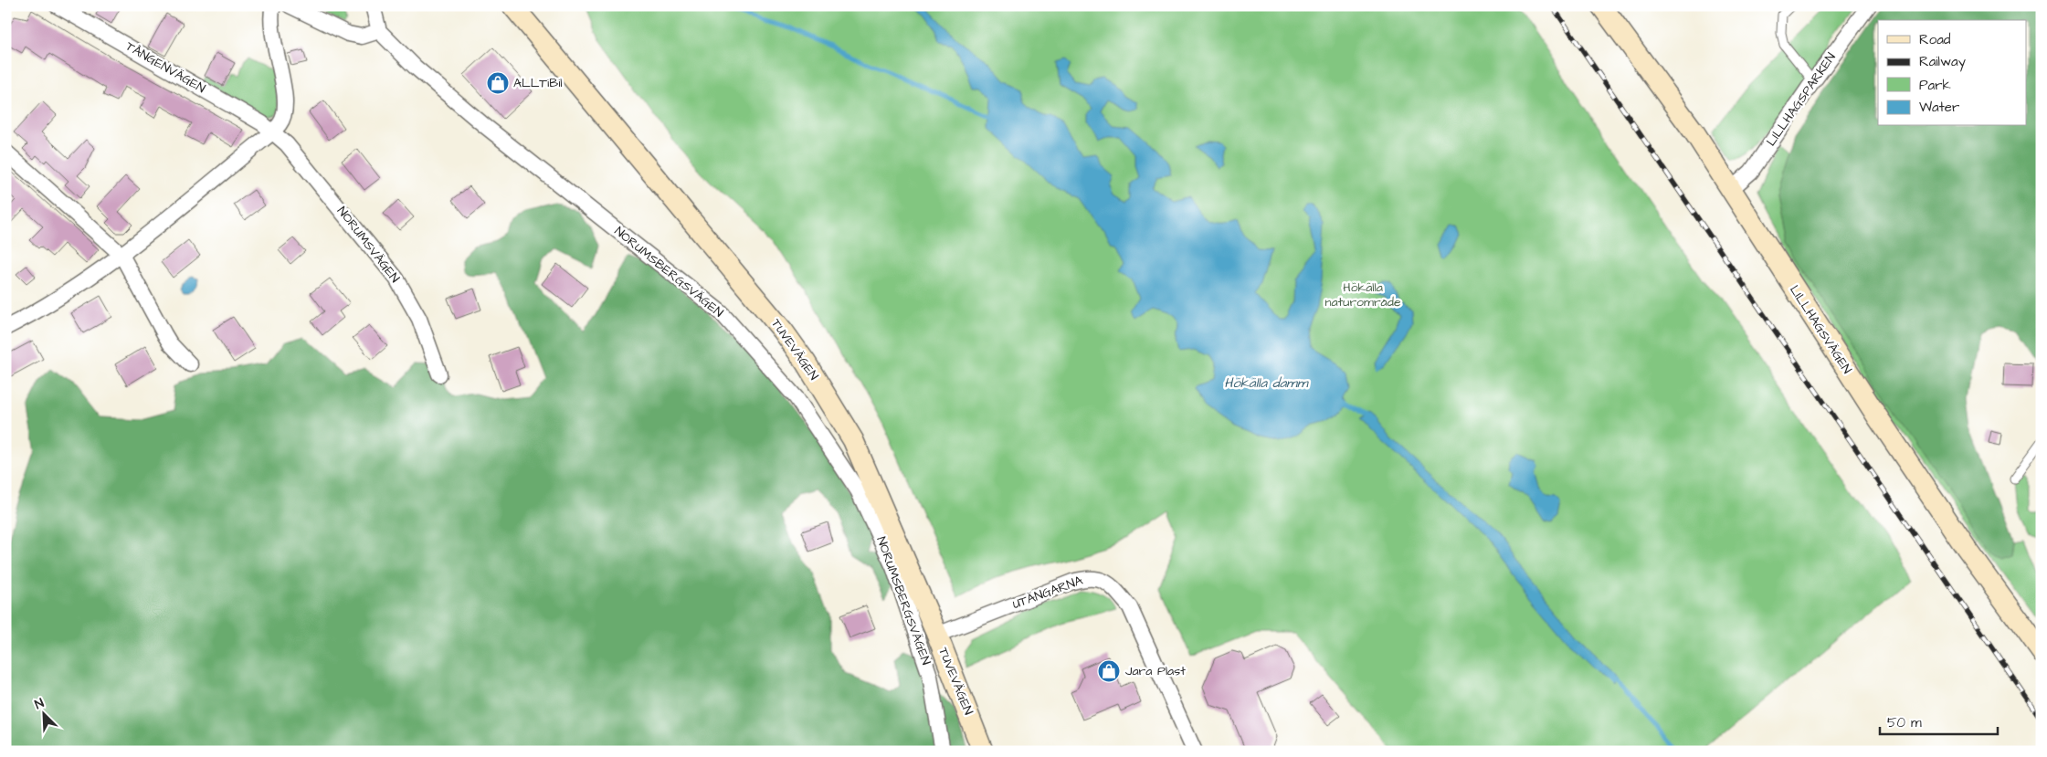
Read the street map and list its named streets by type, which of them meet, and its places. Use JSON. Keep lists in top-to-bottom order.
{
  "streets": {
    "main road": ["LILLHAGSVÄGEN", "TUVEVÄGEN"],
    "street": [
      "TÅNGENVÄGEN",
      "LILLHAGSPARKEN",
      "NORUMSVÄGEN",
      "NORUMSBERGSVÄGEN",
      "UTÄNGARNA"
    ]
  },
  "crossings": [
    ["TÅNGENVÄGEN", "NORUMSVÄGEN"],
    ["LILLHAGSPARKEN", "LILLHAGSVÄGEN"],
    ["TUVEVÄGEN", "UTÄNGARNA"]
  ],
  "water": ["Hökälla damm"],
  "parks": ["Hökälla naturområde"],
  "places": {
    "shop": ["ALLTiBil", "Jara Plast"]
  },
  "legend": [
    "Road",
    "Railway",
    "Park",
    "Water"
  ],
  "scale_bar": "50 m",
  "north": "top left"
}
